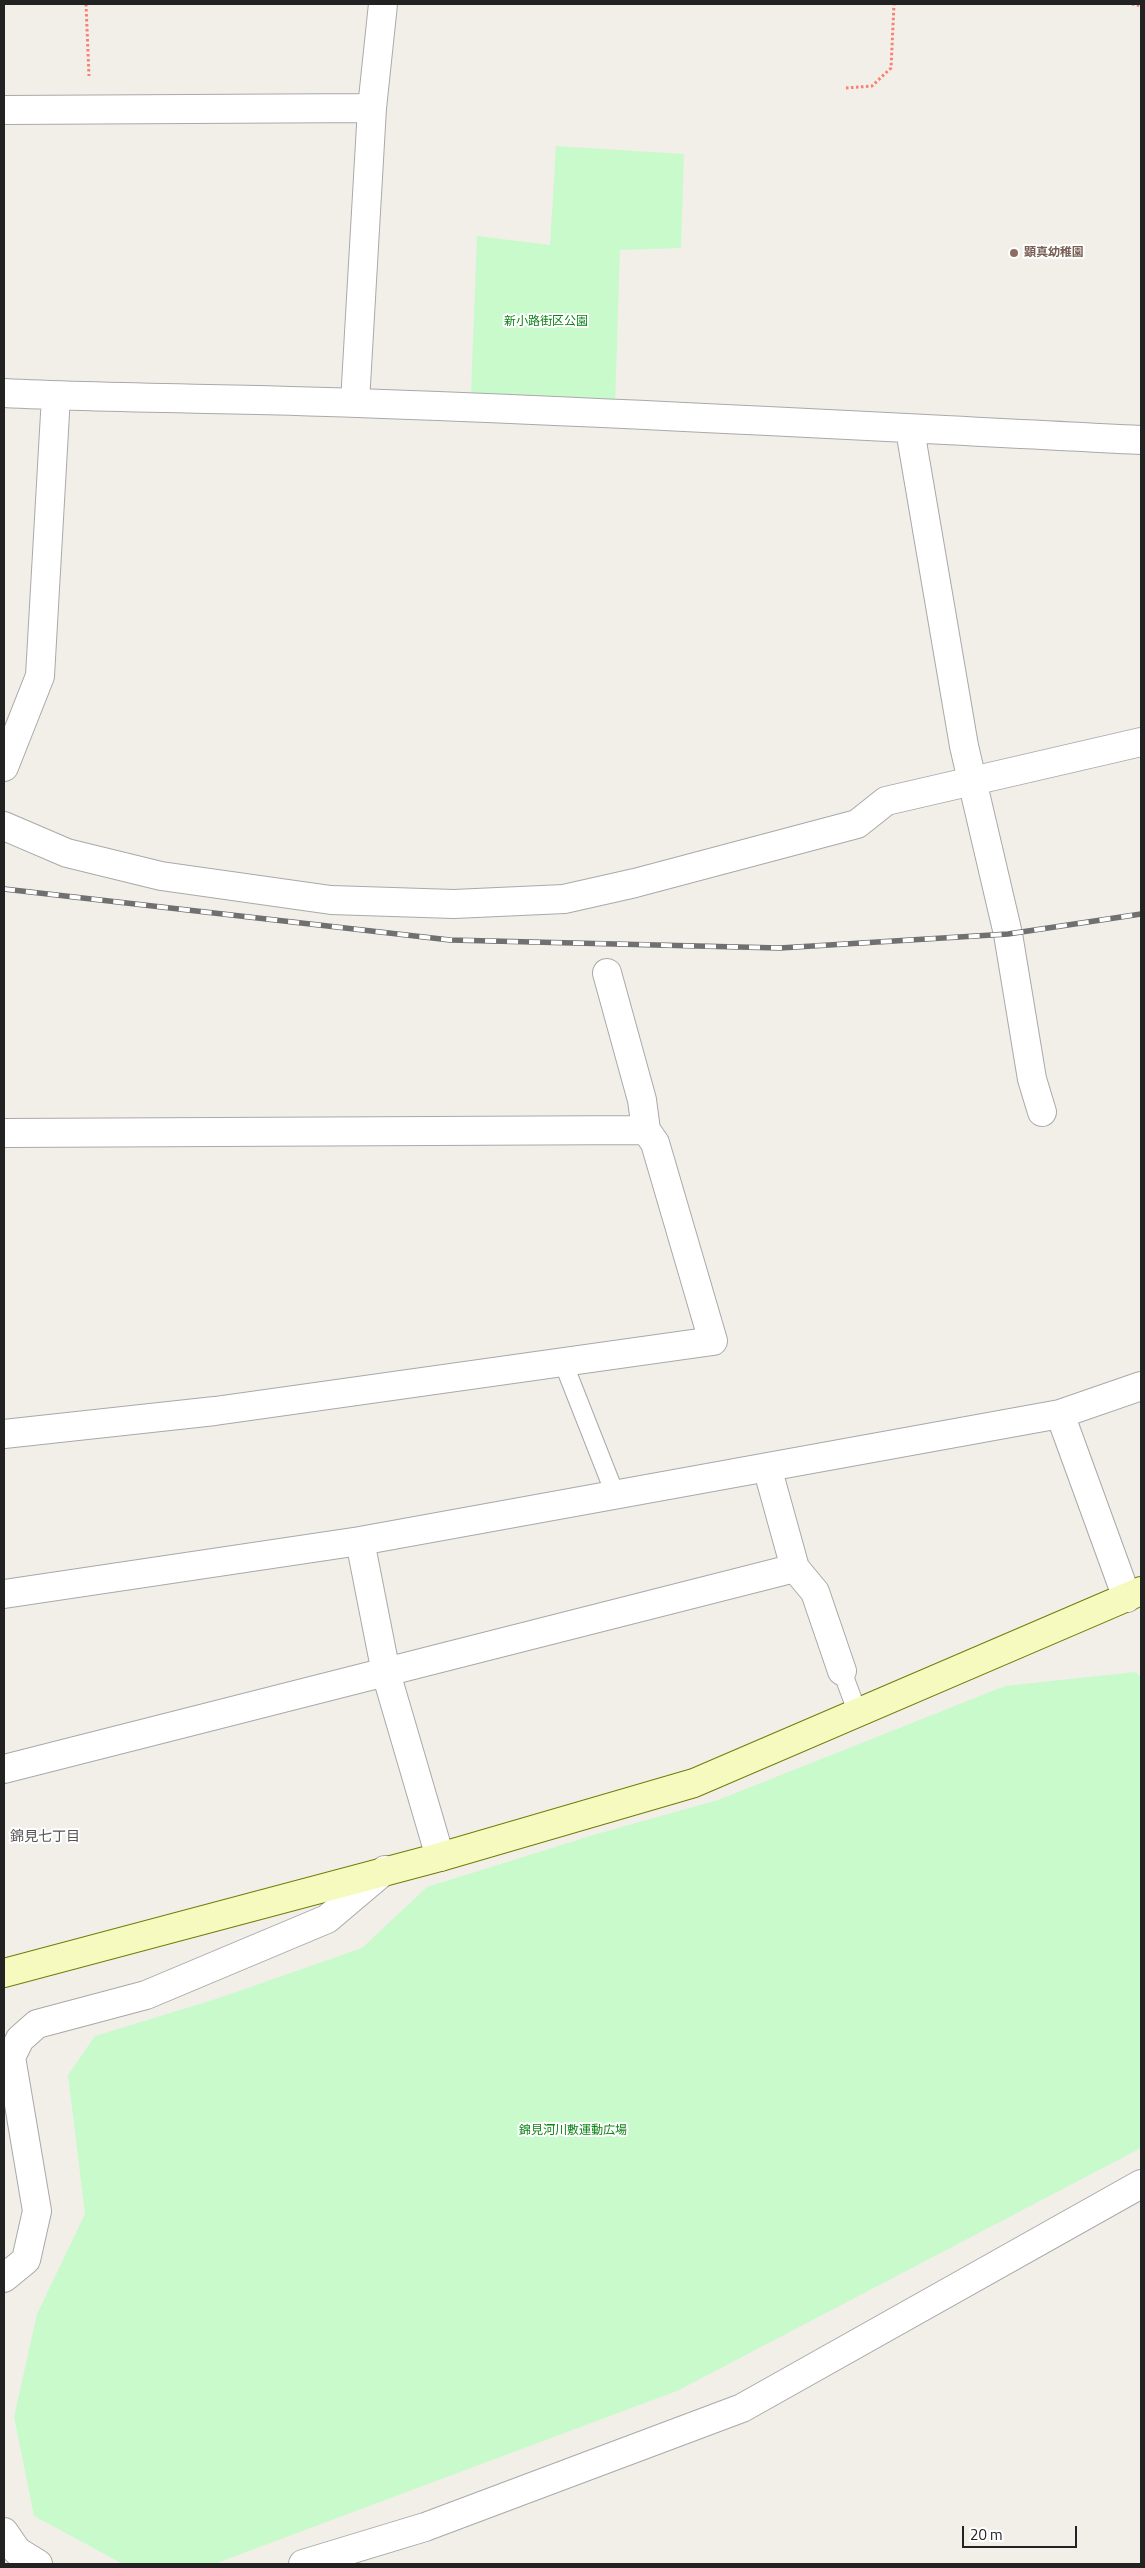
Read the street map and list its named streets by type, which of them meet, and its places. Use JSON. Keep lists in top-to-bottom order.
{
  "districts": ["錦見七丁目"],
  "parks": ["新小路街区公園", "錦見河川敷運動広場"],
  "places": ["顕真幼稚園"],
  "scale_bar": "20 m"
}
